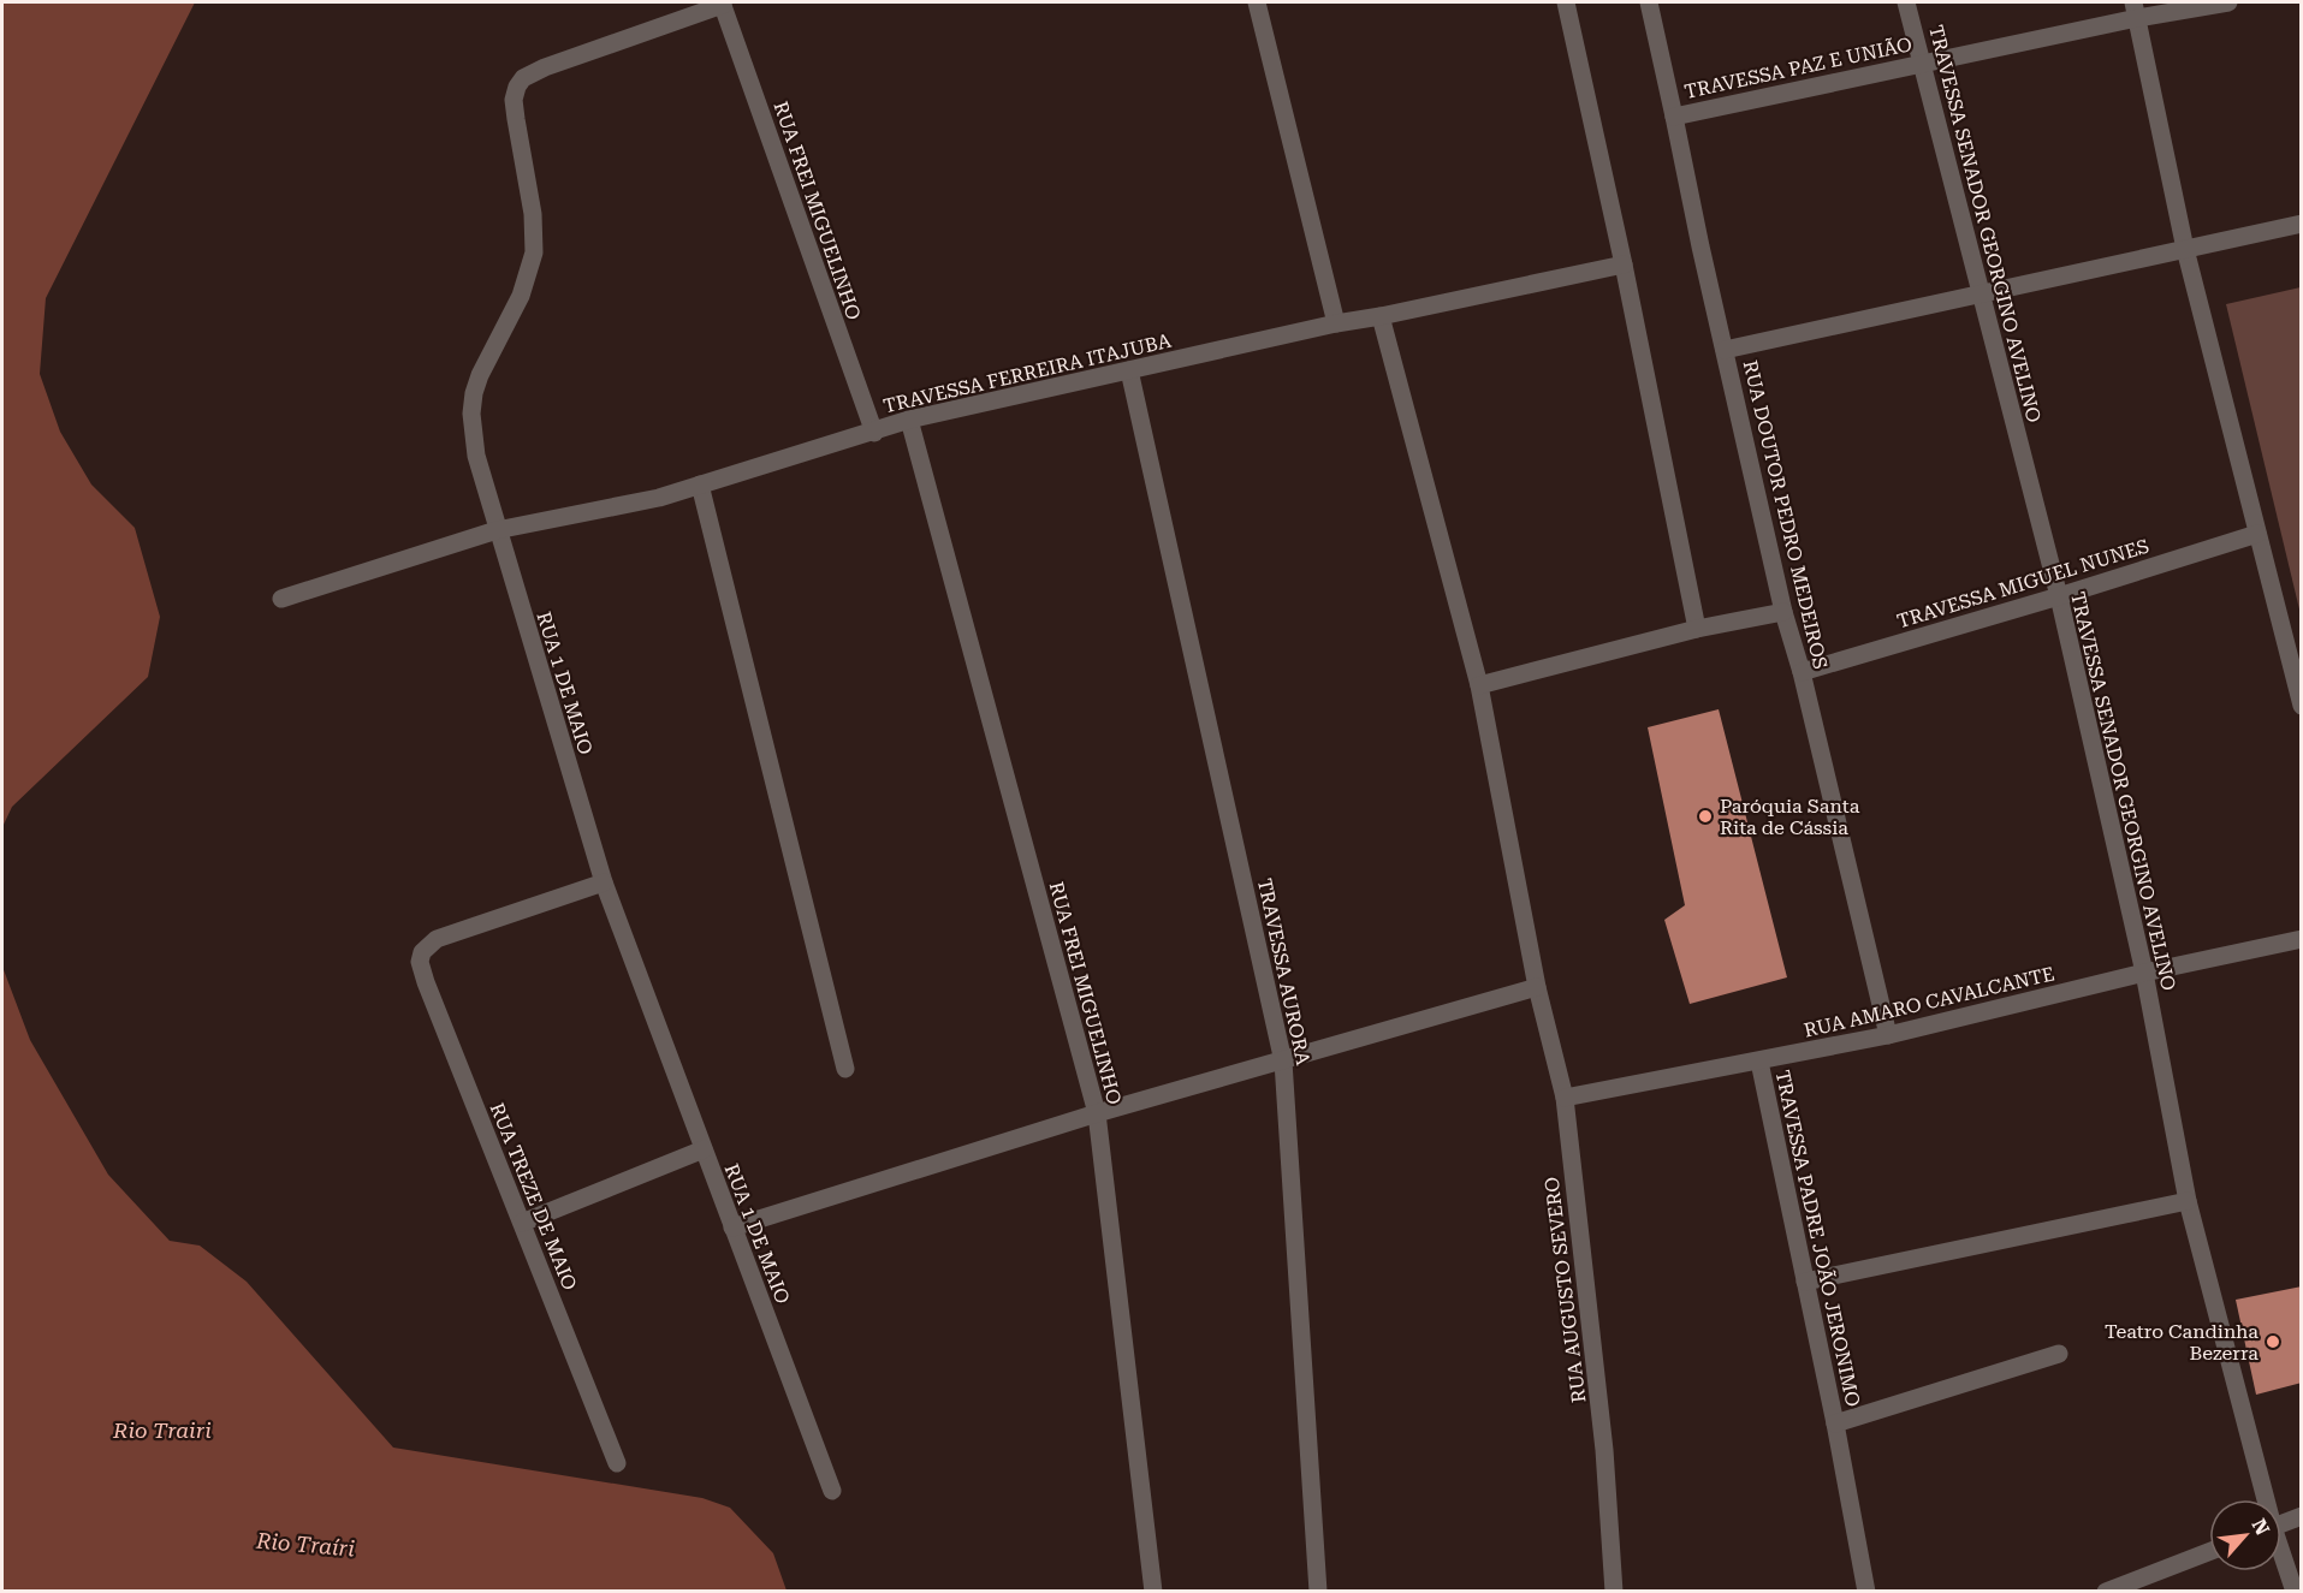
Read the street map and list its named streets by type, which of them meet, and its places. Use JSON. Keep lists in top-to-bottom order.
{
  "streets": {
    "street": [
      "TRAVESSA PAZ E UNIÃO",
      "RUA FREI MIGUELINHO",
      "TRAVESSA SENADOR GEORGINO AVELINO",
      "TRAVESSA FERREIRA ITAJUBA",
      "RUA DOUTOR PEDRO MEDEIROS",
      "TRAVESSA MIGUEL NUNES",
      "RUA 1 DE MAIO",
      "TRAVESSA AURORA",
      "RUA AMARO CAVALCANTE",
      "RUA TREZE DE MAIO",
      "TRAVESSA PADRE JOÃO JERONIMO",
      "RUA AUGUSTO SEVERO"
    ]
  },
  "crossings": [
    ["TRAVESSA PAZ E UNIÃO", "TRAVESSA SENADOR GEORGINO AVELINO"],
    ["TRAVESSA PAZ E UNIÃO", "RUA DOUTOR PEDRO MEDEIROS"],
    ["RUA FREI MIGUELINHO", "TRAVESSA FERREIRA ITAJUBA"],
    ["RUA FREI MIGUELINHO", "RUA 1 DE MAIO"],
    ["TRAVESSA SENADOR GEORGINO AVELINO", "TRAVESSA MIGUEL NUNES"],
    ["TRAVESSA SENADOR GEORGINO AVELINO", "RUA AMARO CAVALCANTE"],
    ["TRAVESSA FERREIRA ITAJUBA", "RUA 1 DE MAIO"],
    ["TRAVESSA FERREIRA ITAJUBA", "TRAVESSA AURORA"],
    ["TRAVESSA FERREIRA ITAJUBA", "RUA AUGUSTO SEVERO"],
    ["RUA DOUTOR PEDRO MEDEIROS", "TRAVESSA MIGUEL NUNES"],
    ["RUA DOUTOR PEDRO MEDEIROS", "RUA AMARO CAVALCANTE"],
    ["RUA 1 DE MAIO", "RUA TREZE DE MAIO"],
    ["RUA AMARO CAVALCANTE", "TRAVESSA PADRE JOÃO JERONIMO"],
    ["RUA AMARO CAVALCANTE", "RUA AUGUSTO SEVERO"]
  ],
  "water": ["Rio Trairi", "Rio Traíri"],
  "places": ["Paróquia Santa Rita de Cássia", "Teatro Candinha Bezerra"],
  "north": "top right"
}
